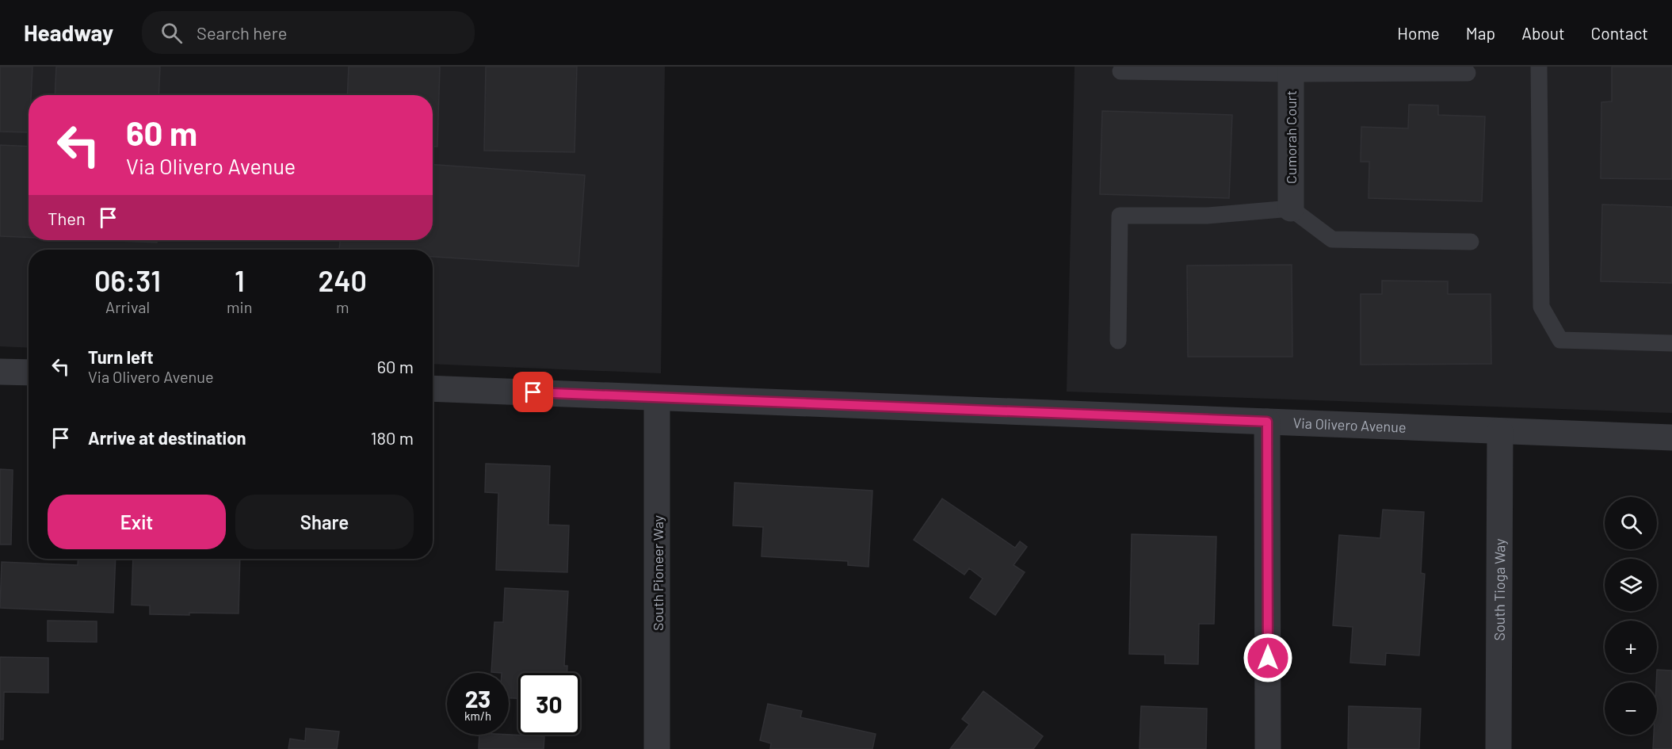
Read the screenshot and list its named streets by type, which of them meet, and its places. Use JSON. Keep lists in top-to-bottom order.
{
  "streets": {
    "street": [
      "Cumorah Court",
      "Via Olivero Avenue",
      "South Pioneer Way",
      "South Tioga Way"
    ]
  },
  "crossings": [
    ["Via Olivero Avenue", "South Pioneer Way"],
    ["Via Olivero Avenue", "South Tioga Way"]
  ],
  "page": {
    "header": "Headway",
    "search": "Search here",
    "nav": [
      "Home",
      "Map",
      "About",
      "Contact"
    ],
    "turn": ["60 m", "Via Olivero Avenue"],
    "then": "Then",
    "eta": [
      "06:31",
      "Arrival",
      "1",
      "min",
      "240",
      "m"
    ],
    "list": [
      {
        "name": "Turn left",
        "note": "Via Olivero Avenue",
        "value": "60 m"
      },
      {
        "name": "Arrive at destination",
        "value": "180 m"
      }
    ],
    "buttons": ["Exit", "Share"],
    "map_buttons": ["+", "−"],
    "speed": "23 km/h",
    "limit": "30"
  }
}
